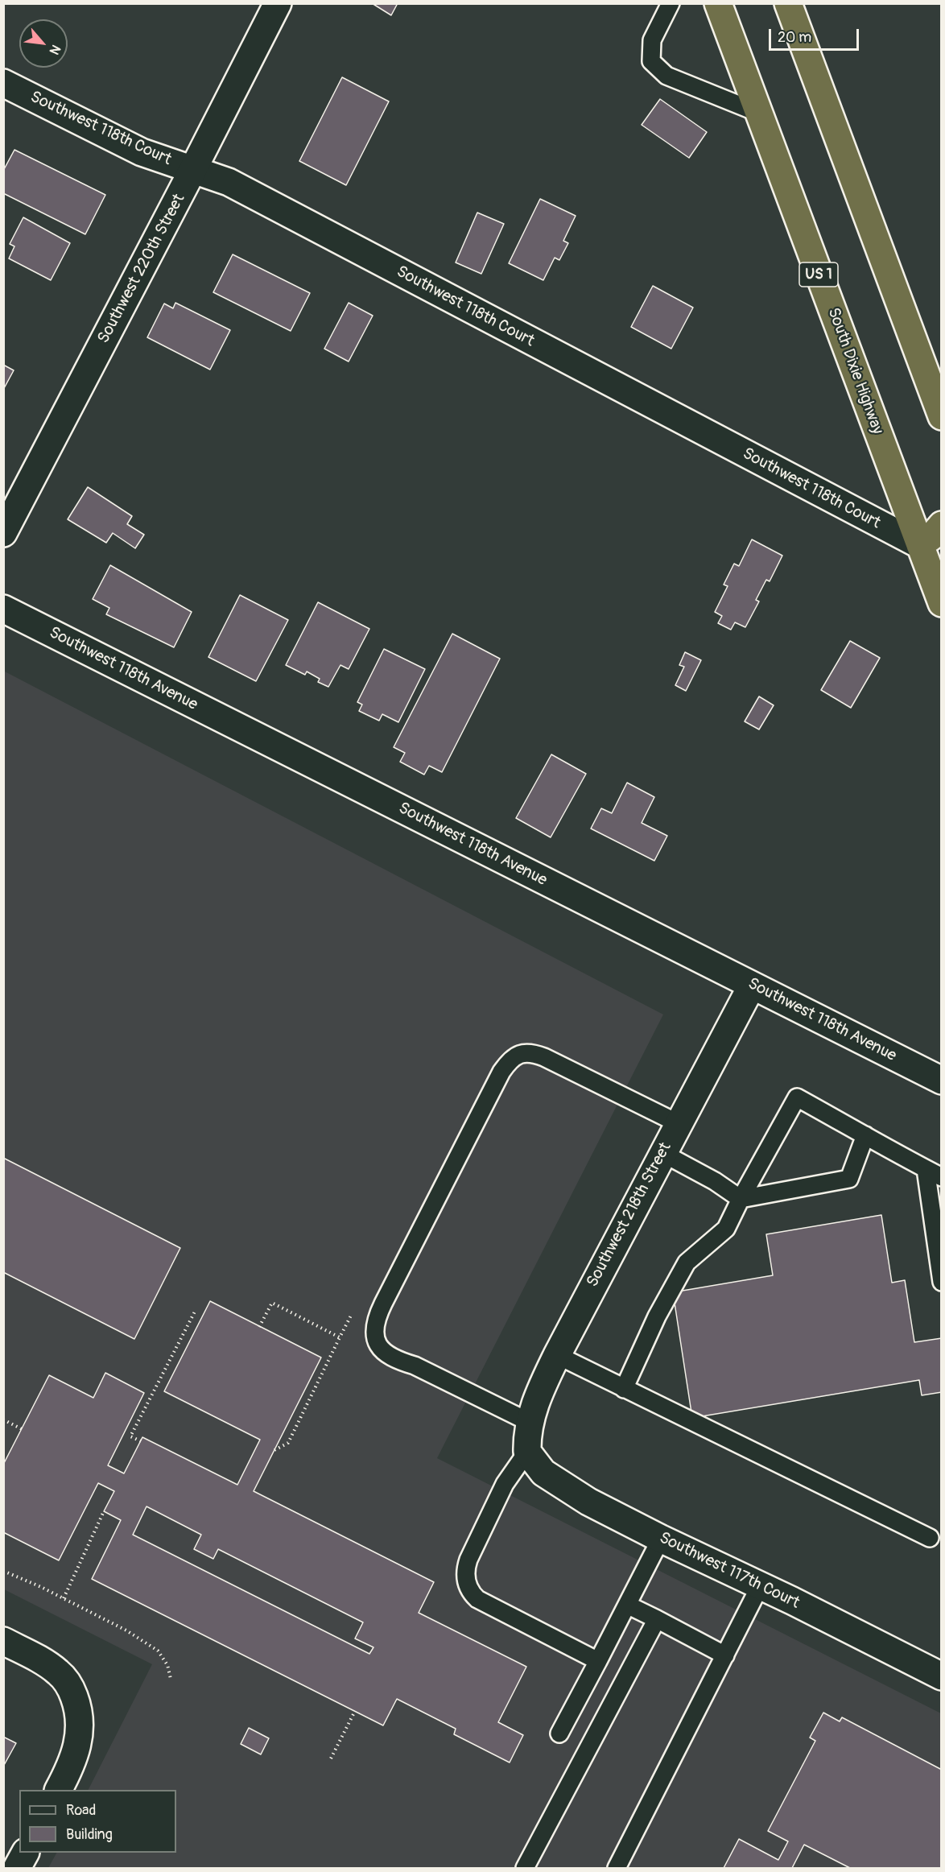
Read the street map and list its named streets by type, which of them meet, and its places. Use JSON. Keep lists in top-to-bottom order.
{
  "streets": {
    "highway": ["US 1", "South Dixie Highway"],
    "street": [
      "Southwest 118th Court",
      "Southwest 220th Street",
      "Southwest 118th Avenue",
      "Southwest 218th Street",
      "Southwest 117th Court"
    ]
  },
  "crossings": [
    ["Southwest 118th Court", "Southwest 220th Street"],
    ["Southwest 118th Court", "South Dixie Highway"],
    ["Southwest 118th Avenue", "Southwest 218th Street"],
    ["Southwest 218th Street", "Southwest 117th Court"]
  ],
  "legend": ["Road", "Building"],
  "scale_bar": "20 m",
  "north": "bottom right"
}
